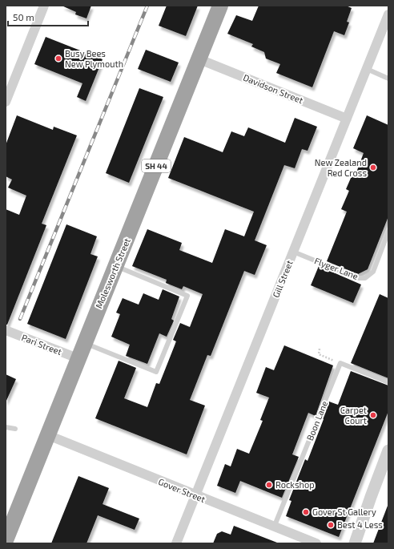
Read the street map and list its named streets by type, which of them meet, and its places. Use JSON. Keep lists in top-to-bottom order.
{
  "streets": {
    "highway": ["SH 44", "Molesworth Street"],
    "street": [
      "Davidson Street",
      "Gill Street",
      "Pari Street",
      "Gover Street"
    ],
    "lane": ["Flyger Lane", "Boon Lane"]
  },
  "crossings": [
    ["Davidson Street", "Molesworth Street"],
    ["Davidson Street", "Gill Street"],
    ["Flyger Lane", "Gill Street"],
    ["Molesworth Street", "Pari Street"],
    ["Molesworth Street", "Gover Street"],
    ["Gill Street", "Gover Street"],
    ["Boon Lane", "Gover Street"]
  ],
  "places": [
    "Busy Bees New Plymouth",
    "New Zealand Red Cross",
    "Carpet Court",
    "Rockshop",
    "Gover St Gallery",
    "Best 4 Less"
  ],
  "scale_bar": "50 m"
}
